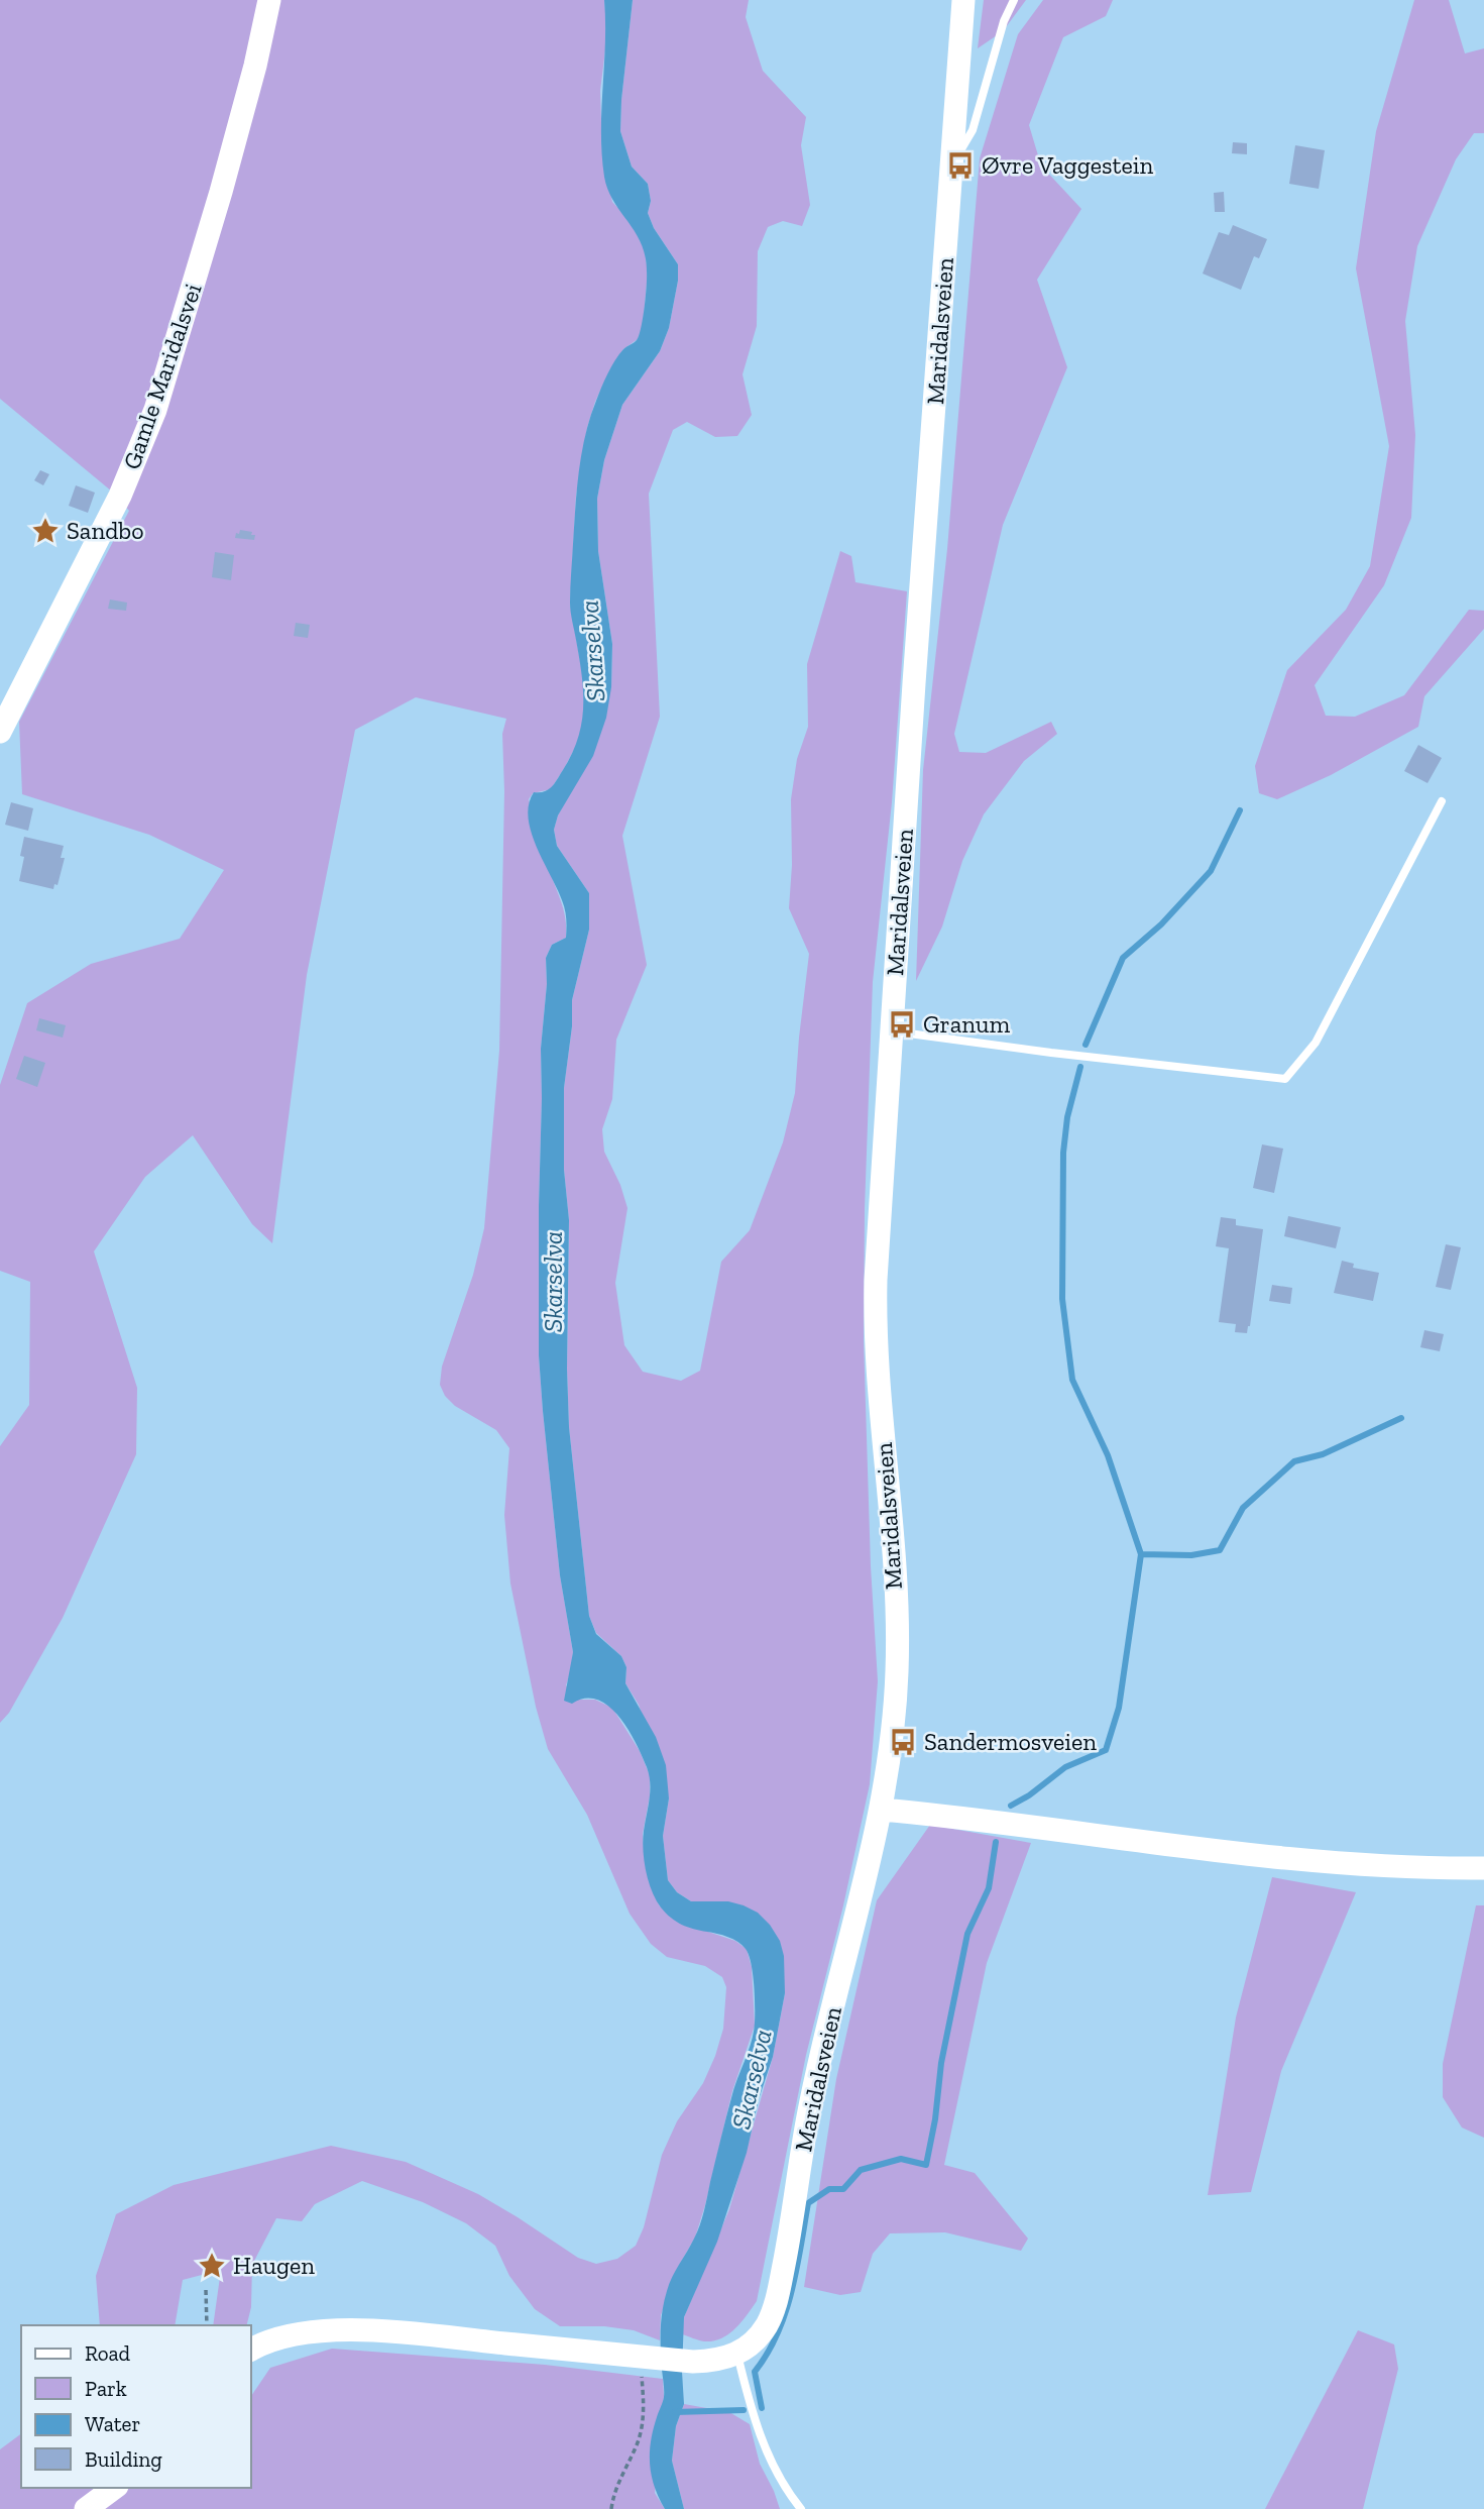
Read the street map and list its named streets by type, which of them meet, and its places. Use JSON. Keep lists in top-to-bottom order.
{
  "streets": {
    "street": ["Maridalsveien", "Gamle Maridalsvei"]
  },
  "water": ["Skarselva"],
  "places": {
    "bus stop": ["Øvre Vaggestein", "Granum", "Sandermosveien"],
    "place": ["Sandbo", "Haugen"]
  },
  "legend": [
    "Road",
    "Park",
    "Water",
    "Building"
  ]
}
